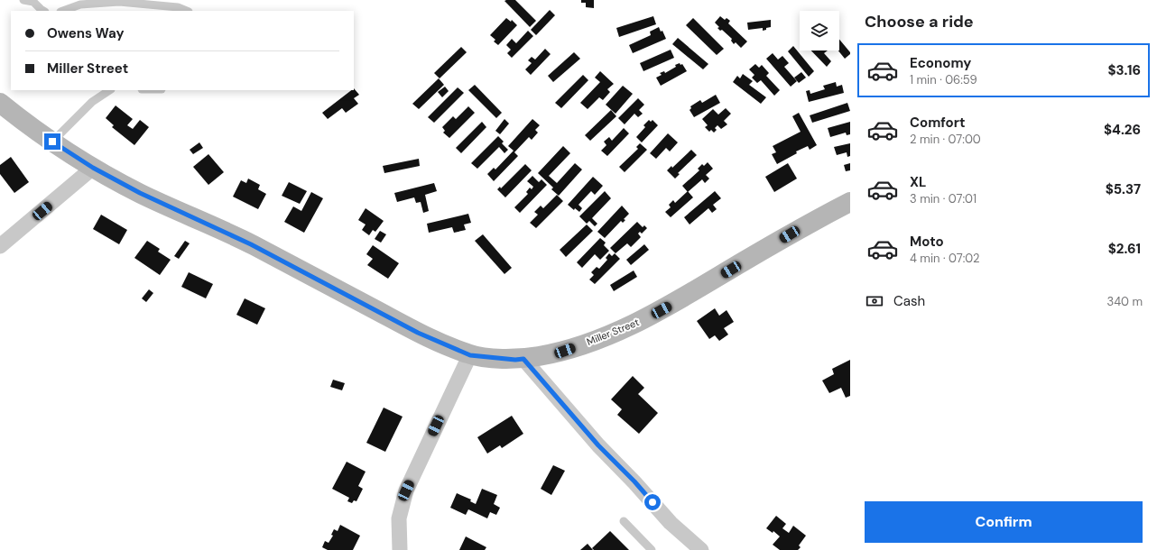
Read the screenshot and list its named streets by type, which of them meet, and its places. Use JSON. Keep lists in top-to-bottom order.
{
  "streets": {
    "street": ["Miller Street"]
  },
  "page": {
    "heading": "Choose a ride",
    "banner": ["Owens Way", "Miller Street"],
    "list": [
      {
        "name": "Economy",
        "note": "1 min · 06:59",
        "value": "$3.16"
      },
      {
        "name": "Comfort",
        "note": "2 min · 07:00",
        "value": "$4.26"
      },
      {
        "name": "XL",
        "note": "3 min · 07:01",
        "value": "$5.37"
      },
      {
        "name": "Moto",
        "note": "4 min · 07:02",
        "value": "$2.61"
      }
    ],
    "pay": ["Cash", "340 m"],
    "buttons": "Confirm"
  }
}
